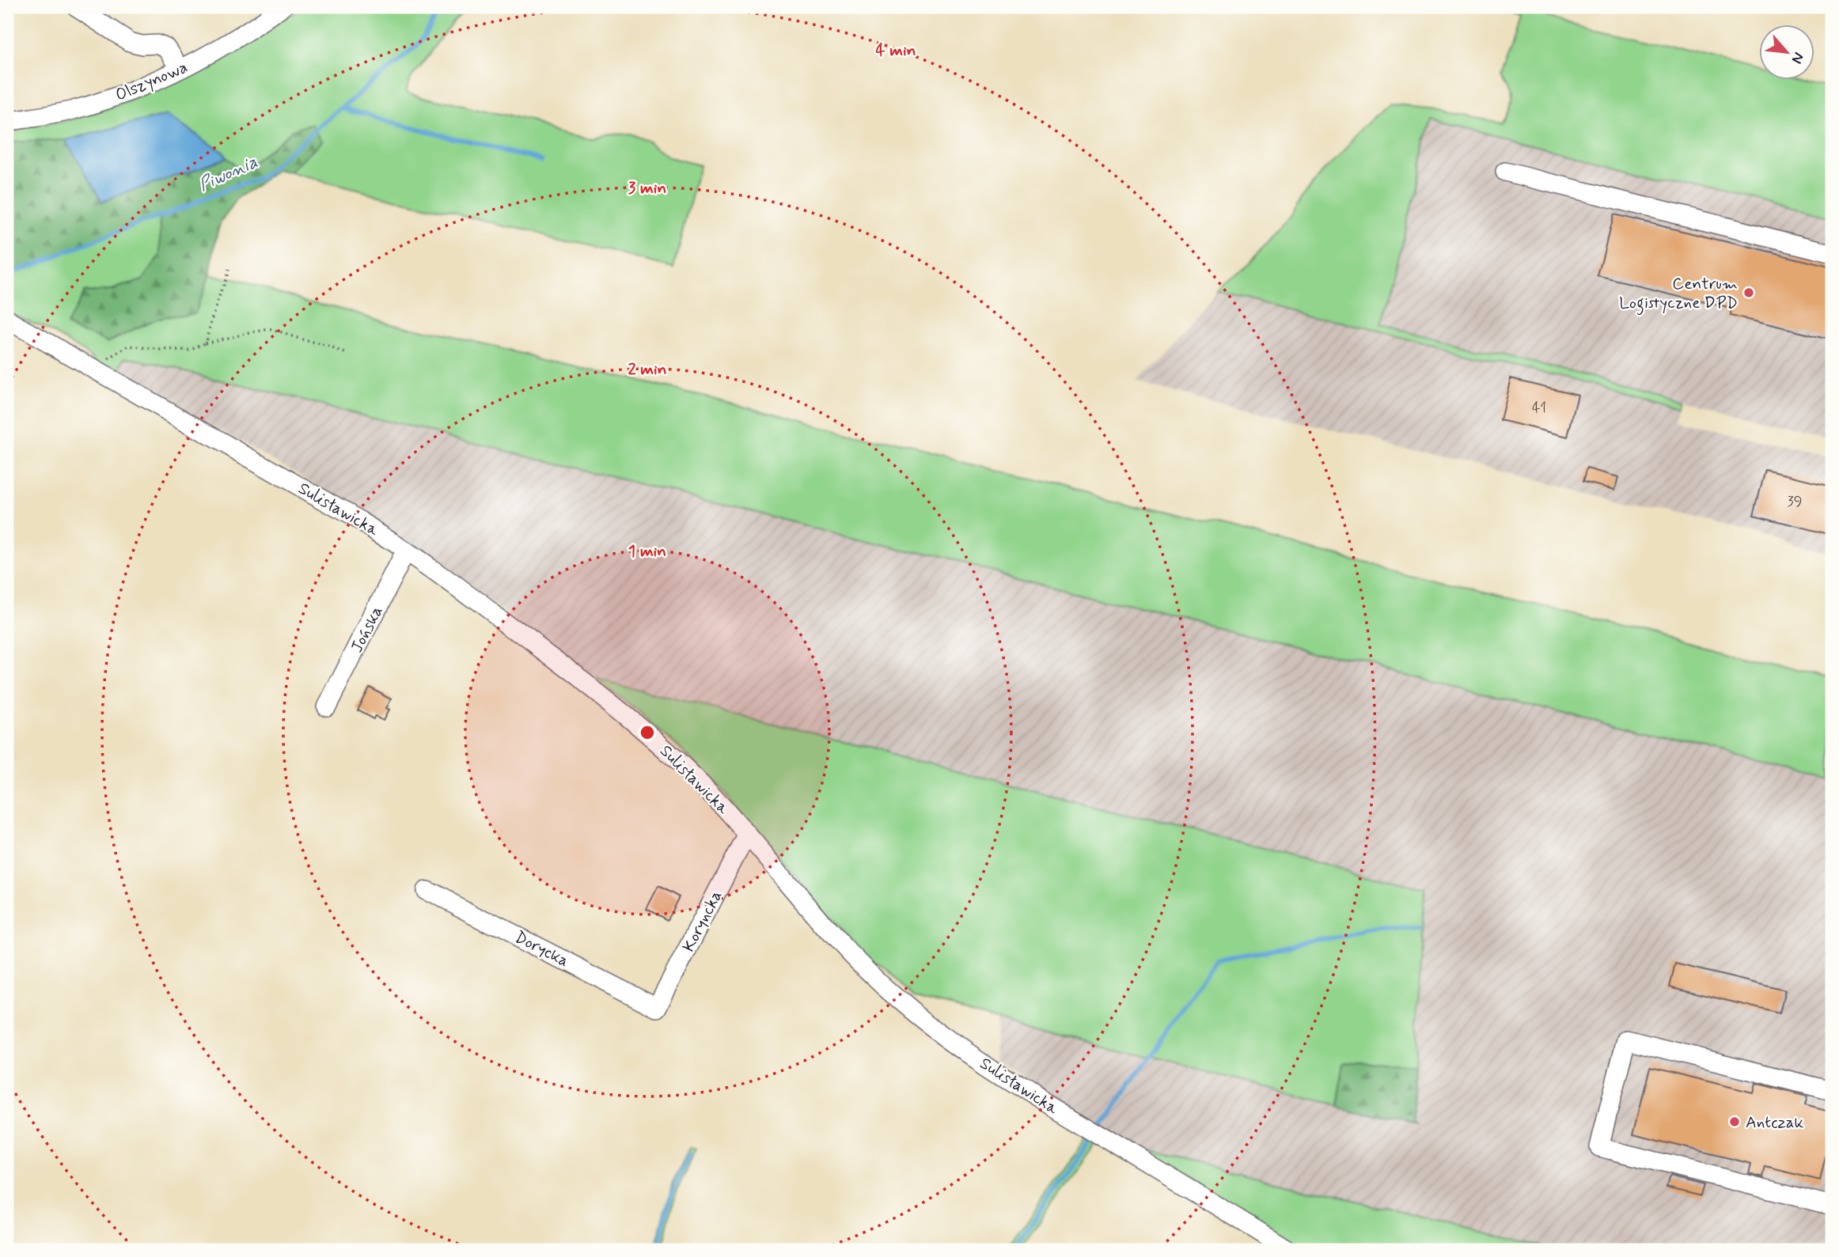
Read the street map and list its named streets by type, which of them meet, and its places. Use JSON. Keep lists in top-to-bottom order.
{
  "streets": {
    "street": [
      "Olszynowa",
      "Sulisławicka",
      "Jońska",
      "Koryncka",
      "Dorycka"
    ]
  },
  "crossings": [
    ["Sulisławicka", "Jońska"],
    ["Sulisławicka", "Koryncka"],
    ["Koryncka", "Dorycka"]
  ],
  "water": ["Piwonia"],
  "places": ["Centrum Logistyczne DPD", "Antczak"],
  "house_numbers": ["41", "39"],
  "north": "bottom right",
  "rings": [
    "4 min",
    "3 min",
    "2 min",
    "1 min"
  ]
}
